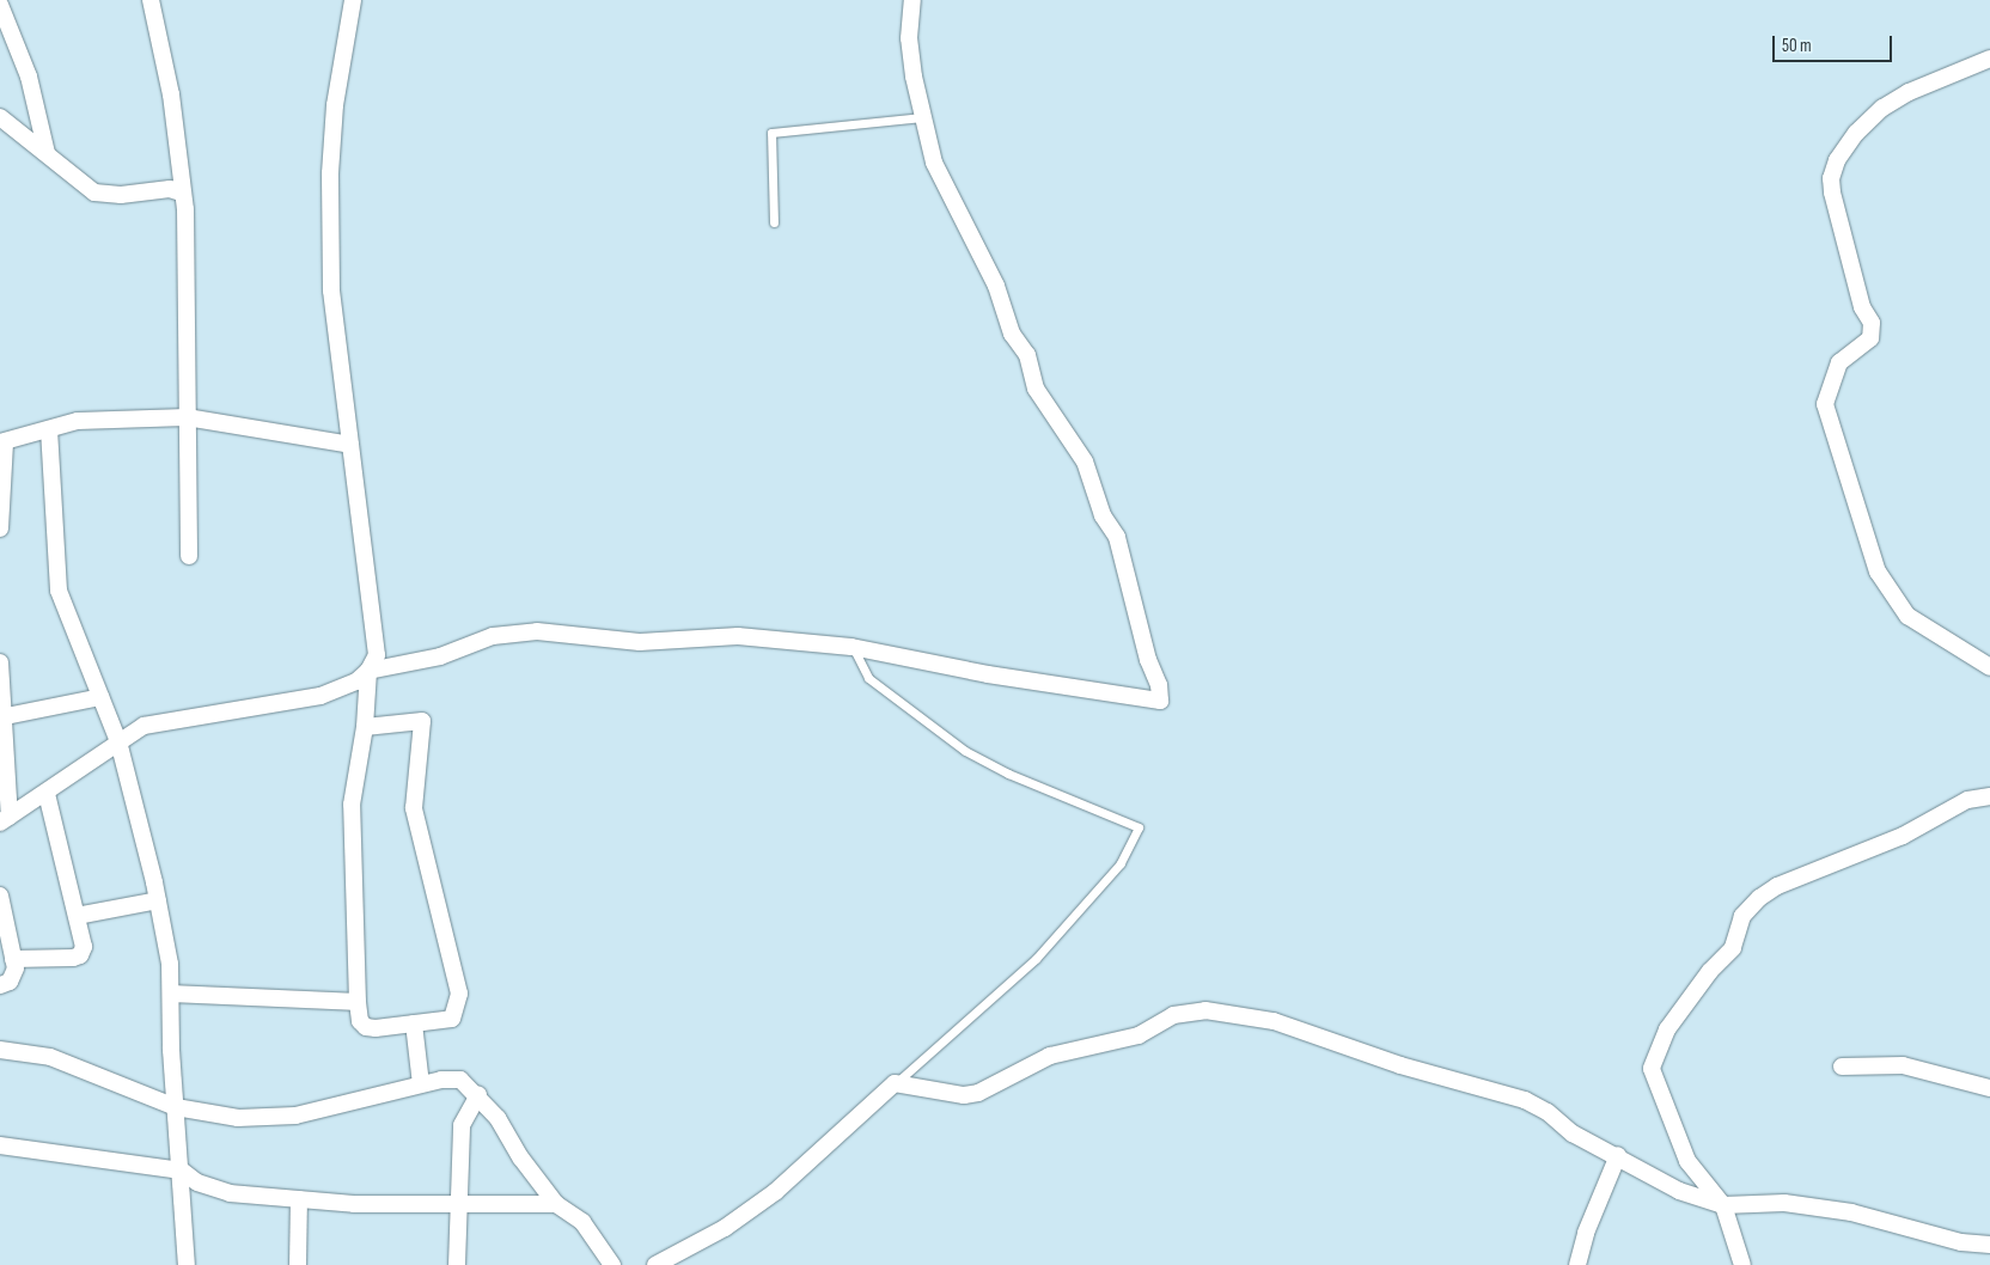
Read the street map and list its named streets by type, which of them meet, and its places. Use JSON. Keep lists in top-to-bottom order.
{
  "scale_bar": "50 m"
}
